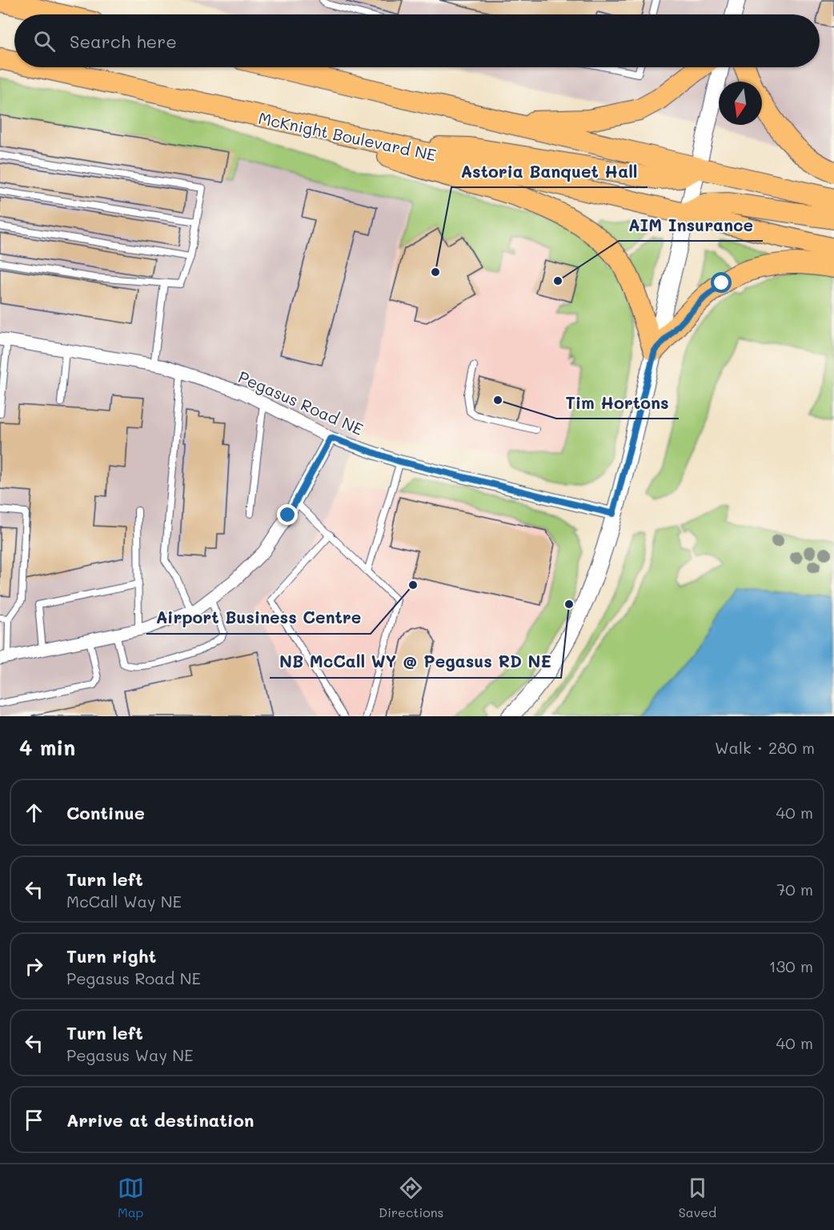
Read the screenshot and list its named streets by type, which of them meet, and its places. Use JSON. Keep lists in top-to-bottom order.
{
  "streets": {
    "main road": ["McKnight Boulevard NE"],
    "street": ["Pegasus Road NE"]
  },
  "places": [
    "Astoria Banquet Hall",
    "AIM Insurance",
    "Tim Hortons",
    "Airport Business Centre",
    "NB McCall WY @ Pegasus RD NE"
  ],
  "north": "bottom",
  "page": {
    "search": "Search here",
    "heading": ["4 min", "Walk · 280 m"],
    "list": [
      ["Continue", "40 m"],
      ["Turn left", "McCall Way NE", "70 m"],
      ["Turn right", "Pegasus Road NE", "130 m"],
      ["Turn left", "Pegasus Way NE", "40 m"],
      "Arrive at destination"
    ],
    "nav": ["Map", "Directions", "Saved"]
  }
}
